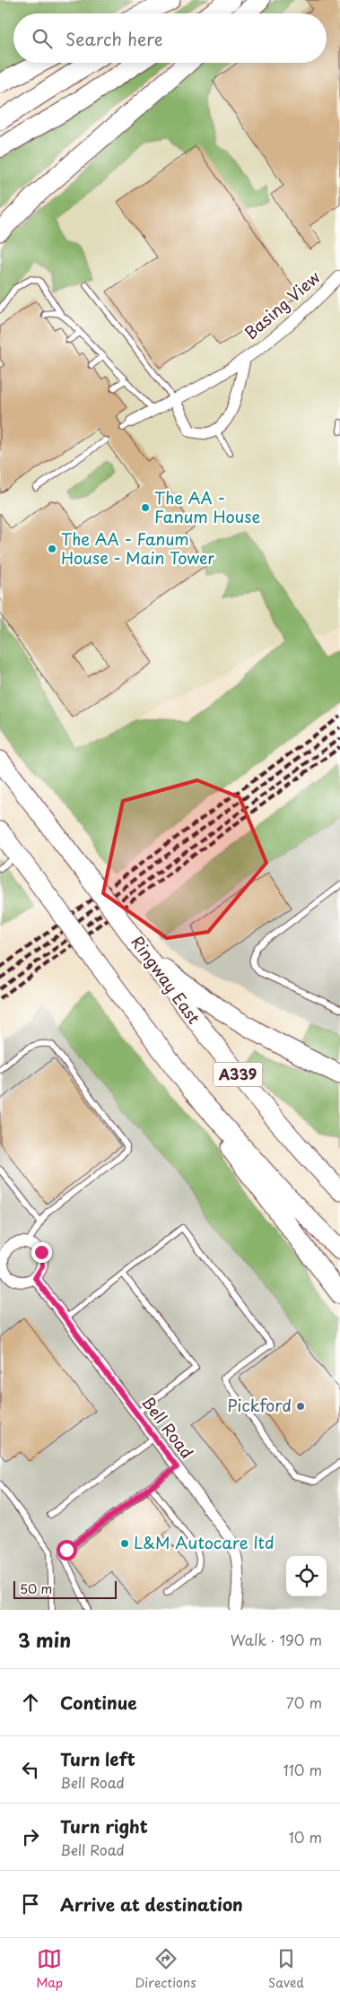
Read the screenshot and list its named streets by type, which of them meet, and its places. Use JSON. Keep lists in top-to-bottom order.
{
  "streets": {
    "highway": ["Ringway East", "A339"],
    "street": ["Basing View", "Bell Road"]
  },
  "places": [
    "The AA - Fanum House",
    "The AA - Fanum House - Main Tower",
    "Pickford",
    "L&M Autocare ltd"
  ],
  "scale_bar": "50 m",
  "page": {
    "search": "Search here",
    "scale": "50 m",
    "heading": ["3 min", "Walk · 190 m"],
    "list": [
      ["Continue", "70 m"],
      ["Turn left", "Bell Road", "110 m"],
      ["Turn right", "Bell Road", "10 m"],
      "Arrive at destination"
    ],
    "nav": ["Map", "Directions", "Saved"]
  }
}
